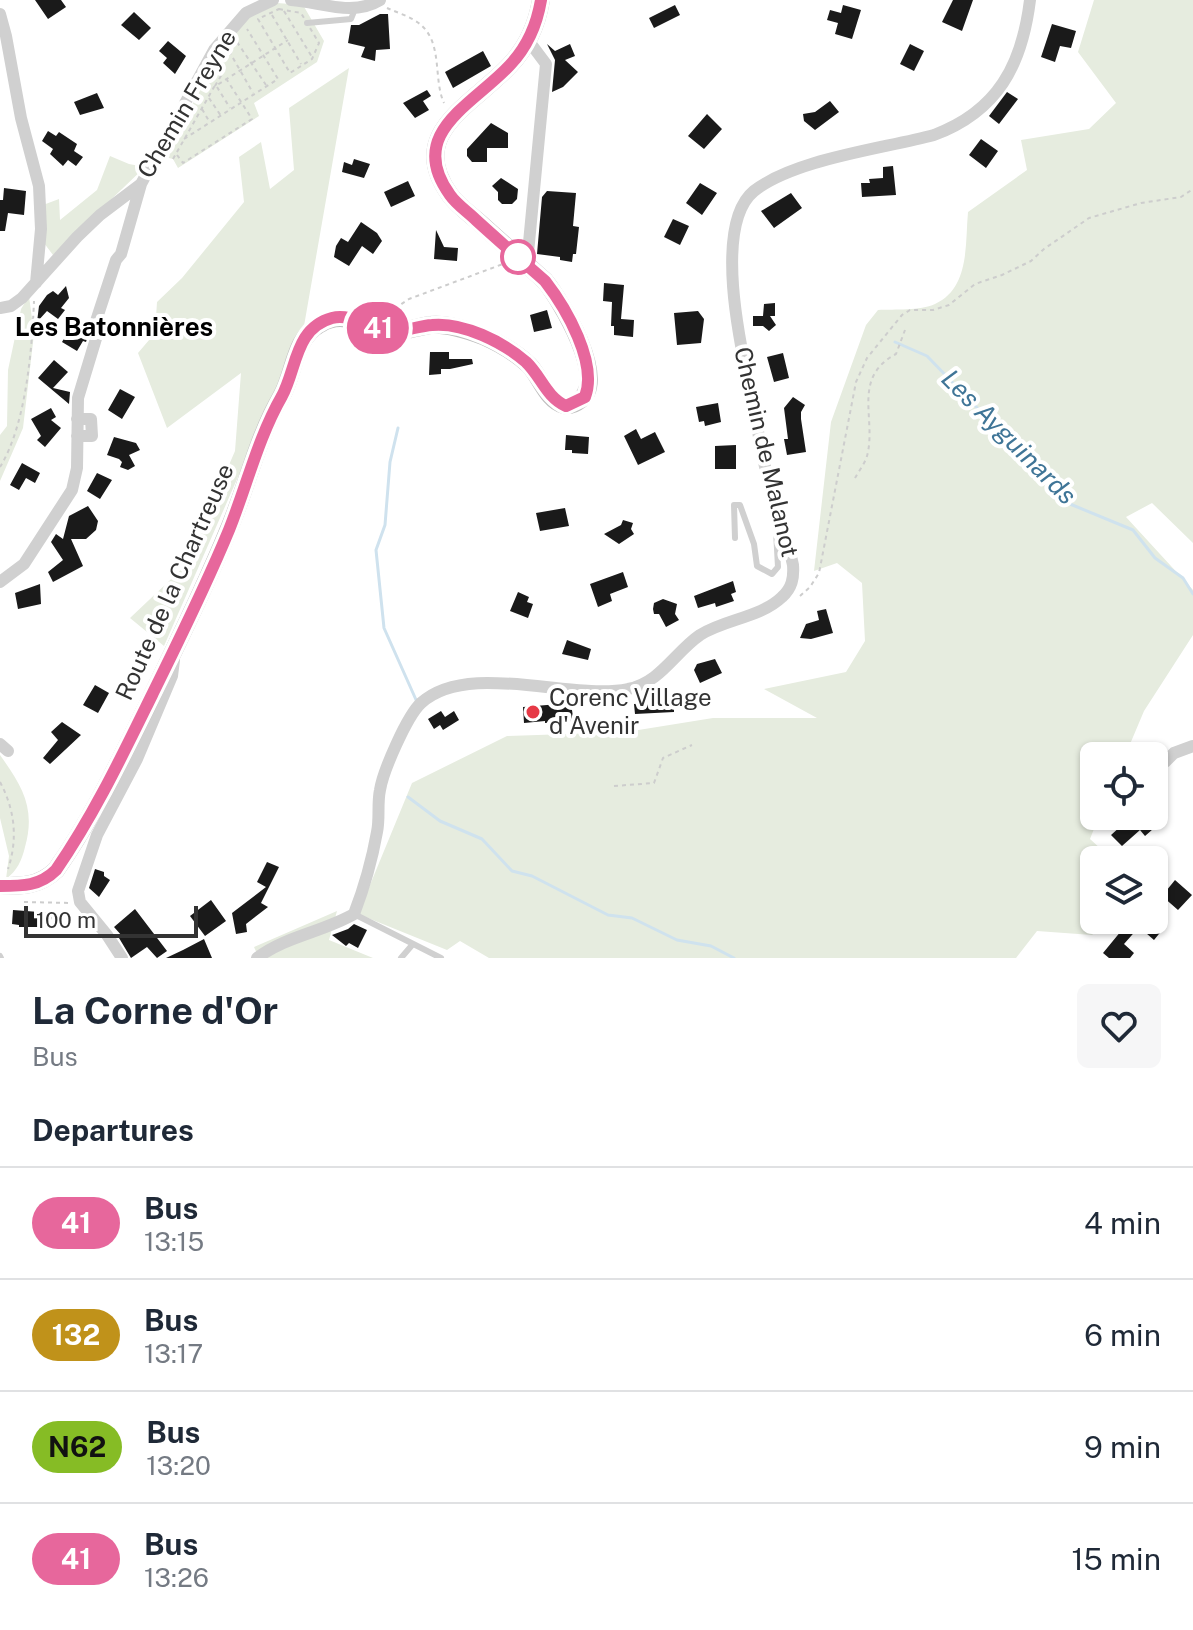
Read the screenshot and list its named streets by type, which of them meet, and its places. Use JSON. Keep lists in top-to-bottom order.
{
  "streets": {
    "main road": ["Route de la Chartreuse"],
    "street": ["Chemin Freyne", "Chemin de Malanot"]
  },
  "districts": ["Les Batonnières"],
  "water": ["Les Ayguinards"],
  "places": ["Corenc Village d'Avenir"],
  "lines": ["bus line 41"],
  "scale_bar": "100 m",
  "page": {
    "on_map": "41",
    "scale": "100 m",
    "heading": [
      ["La Corne d'Or", "Bus"],
      "Departures"
    ],
    "list": [
      {
        "mark": "41",
        "name": "Bus",
        "note": "13:15",
        "value": "4 min"
      },
      {
        "mark": "132",
        "name": "Bus",
        "note": "13:17",
        "value": "6 min"
      },
      {
        "mark": "N62",
        "name": "Bus",
        "note": "13:20",
        "value": "9 min"
      },
      {
        "mark": "41",
        "name": "Bus",
        "note": "13:26",
        "value": "15 min"
      }
    ]
  }
}
